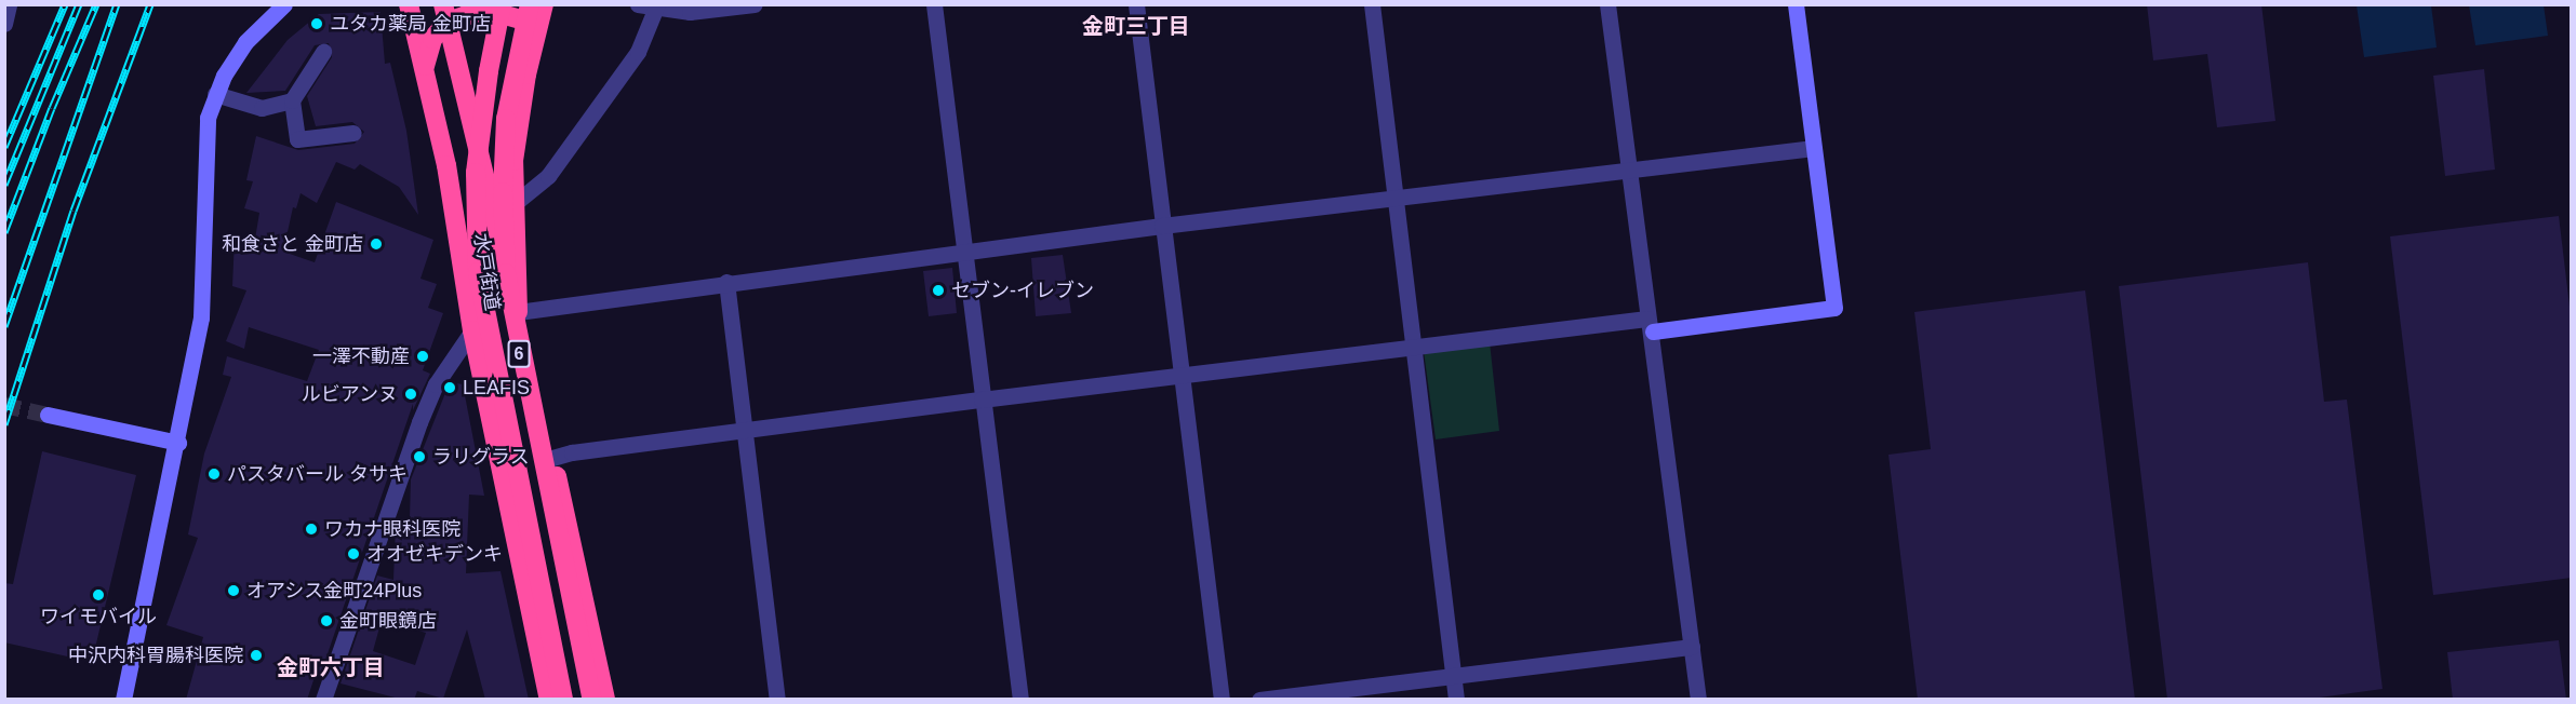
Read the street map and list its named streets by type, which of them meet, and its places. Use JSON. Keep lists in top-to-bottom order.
{
  "streets": {
    "highway": ["水戸街道", "6"]
  },
  "districts": ["金町三丁目", "金町六丁目"],
  "places": [
    "ユタカ薬局 金町店",
    "和食さと 金町店",
    "セブン-イレブン",
    "一澤不動産",
    "LEAFIS",
    "ルビアンヌ",
    "ラリグラス",
    "パスタバール タサキ",
    "ワカナ眼科医院",
    "オオゼキデンキ",
    "オアシス金町24Plus",
    "ワイモバイル",
    "金町眼鏡店",
    "中沢内科胃腸科医院"
  ]
}
